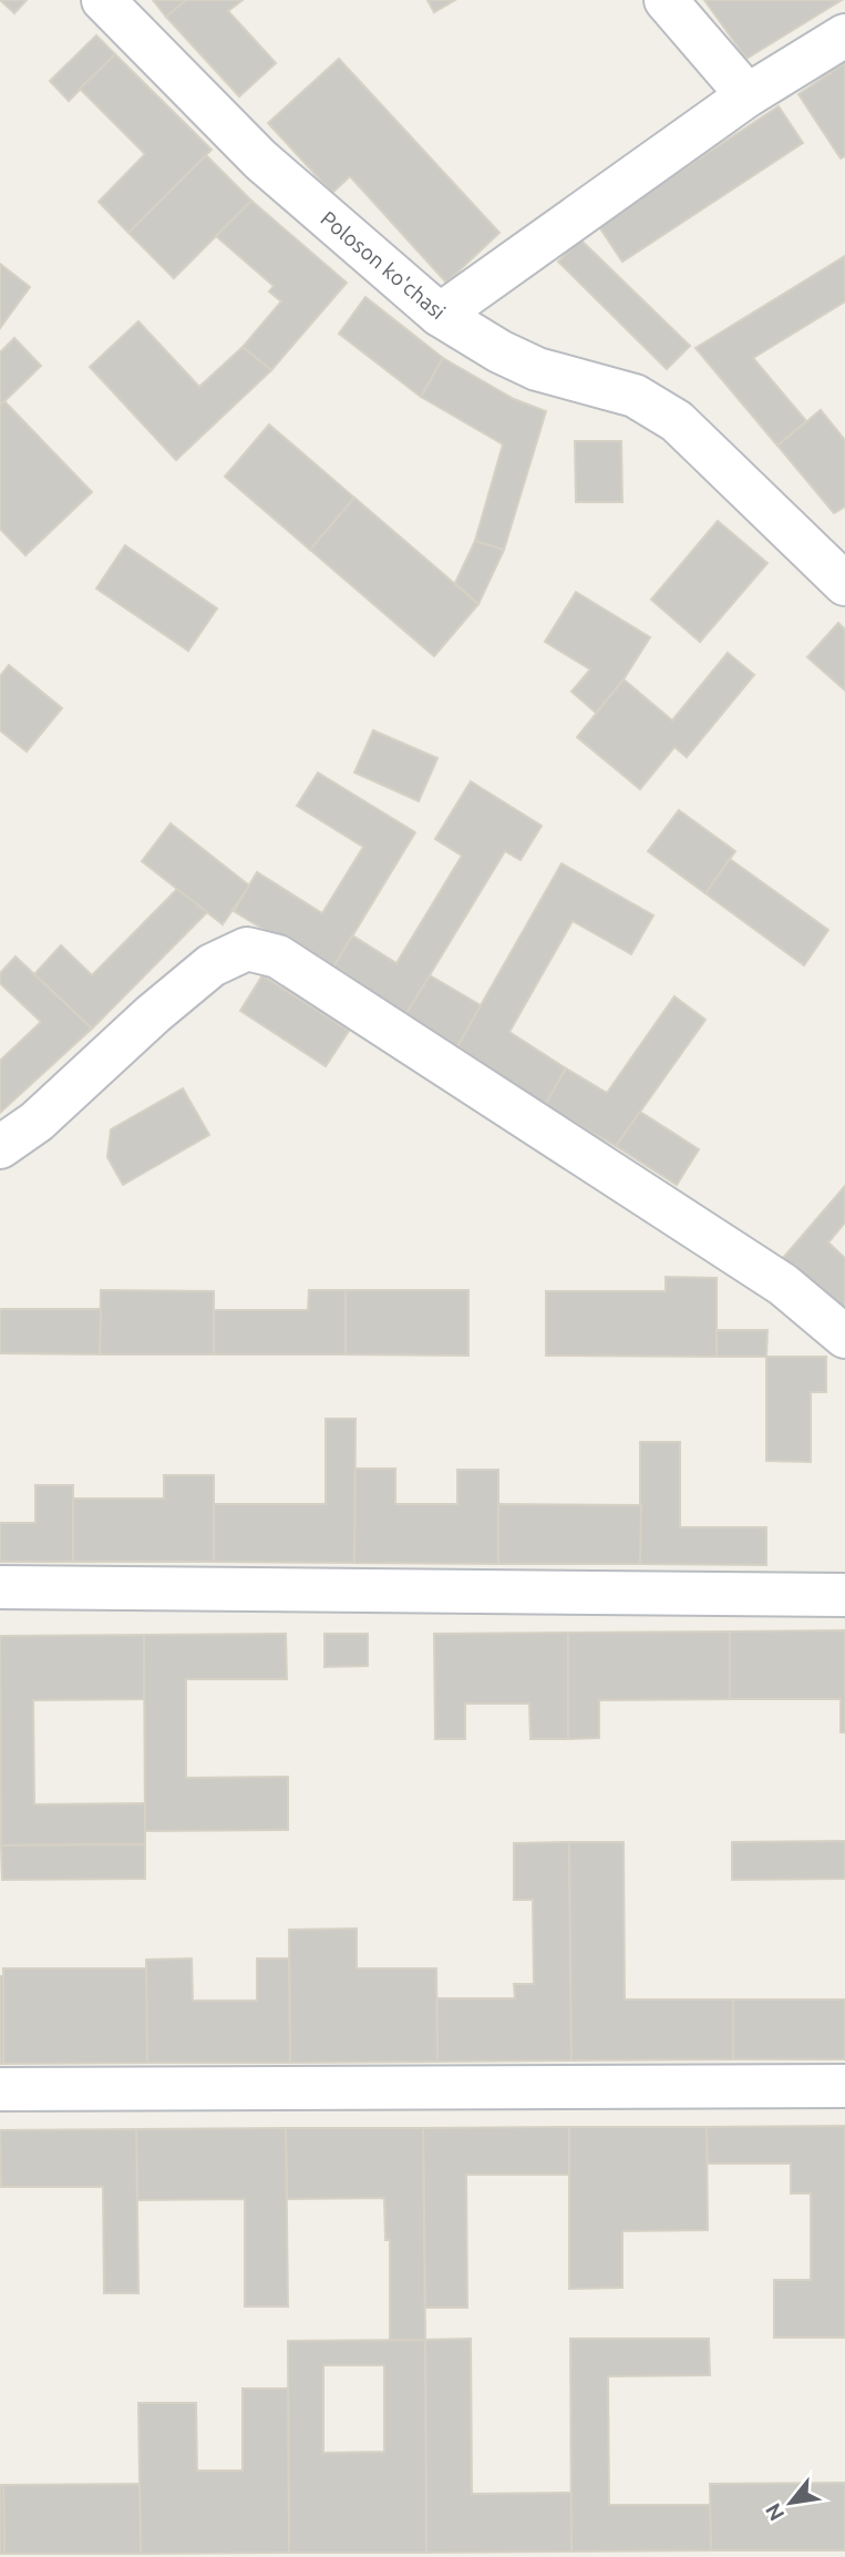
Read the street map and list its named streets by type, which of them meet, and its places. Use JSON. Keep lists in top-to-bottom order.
{
  "streets": {
    "street": ["Poloson ko'chasi"]
  },
  "north": "bottom left"
}
